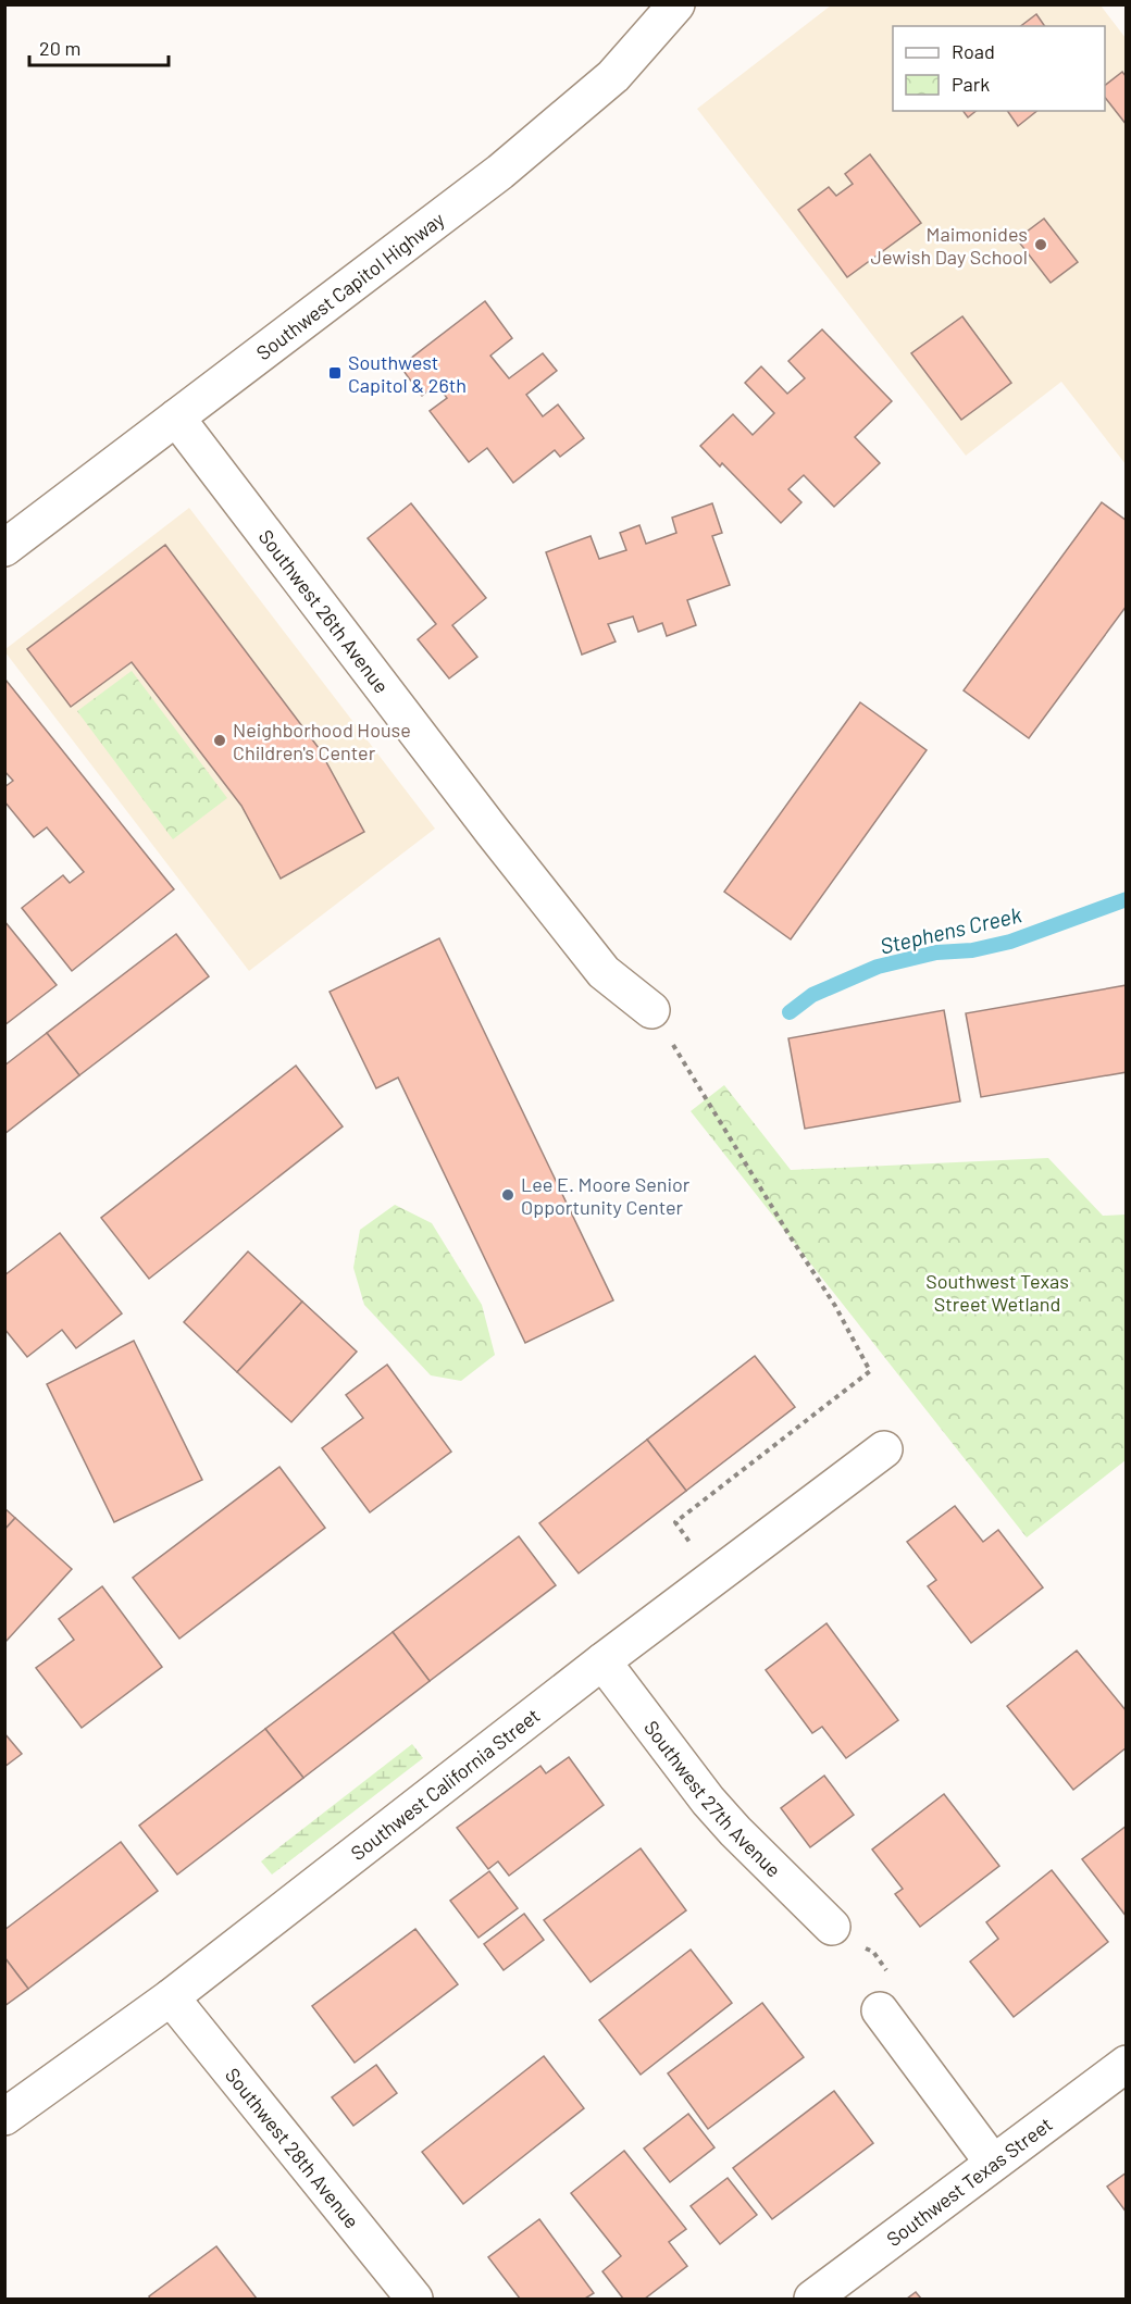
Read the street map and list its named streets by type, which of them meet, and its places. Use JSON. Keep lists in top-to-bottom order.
{
  "streets": {
    "street": [
      "Southwest Capitol Highway",
      "Southwest 26th Avenue",
      "Southwest California Street",
      "Southwest 27th Avenue",
      "Southwest 28th Avenue",
      "Southwest Texas Street"
    ]
  },
  "crossings": [
    ["Southwest Capitol Highway", "Southwest 26th Avenue"],
    ["Southwest California Street", "Southwest 27th Avenue"],
    ["Southwest California Street", "Southwest 28th Avenue"]
  ],
  "water": ["Stephens Creek"],
  "parks": ["Southwest Texas Street Wetland"],
  "places": {
    "other": ["Maimonides Jewish Day School", "Neighborhood House Children's Center", "Lee E. Moore Senior Opportunity Center"],
    "transit": ["Southwest Capitol & 26th"]
  },
  "legend": ["Road", "Park"],
  "scale_bar": "20 m"
}
